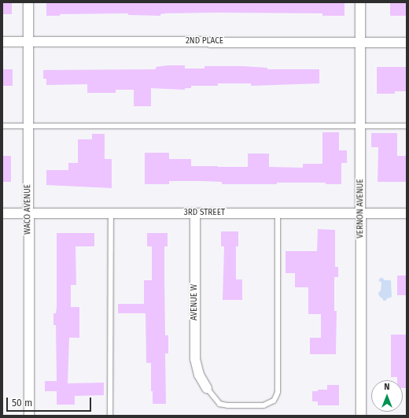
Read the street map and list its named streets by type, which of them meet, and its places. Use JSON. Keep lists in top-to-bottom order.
{
  "streets": {
    "street": [
      "2ND PLACE",
      "VERNON AVENUE",
      "WACO AVENUE",
      "3RD STREET",
      "AVENUE W"
    ]
  },
  "crossings": [
    ["2ND PLACE", "VERNON AVENUE"],
    ["2ND PLACE", "WACO AVENUE"],
    ["VERNON AVENUE", "3RD STREET"],
    ["WACO AVENUE", "3RD STREET"],
    ["3RD STREET", "AVENUE W"]
  ],
  "scale_bar": "50 m",
  "north": "top"
}
